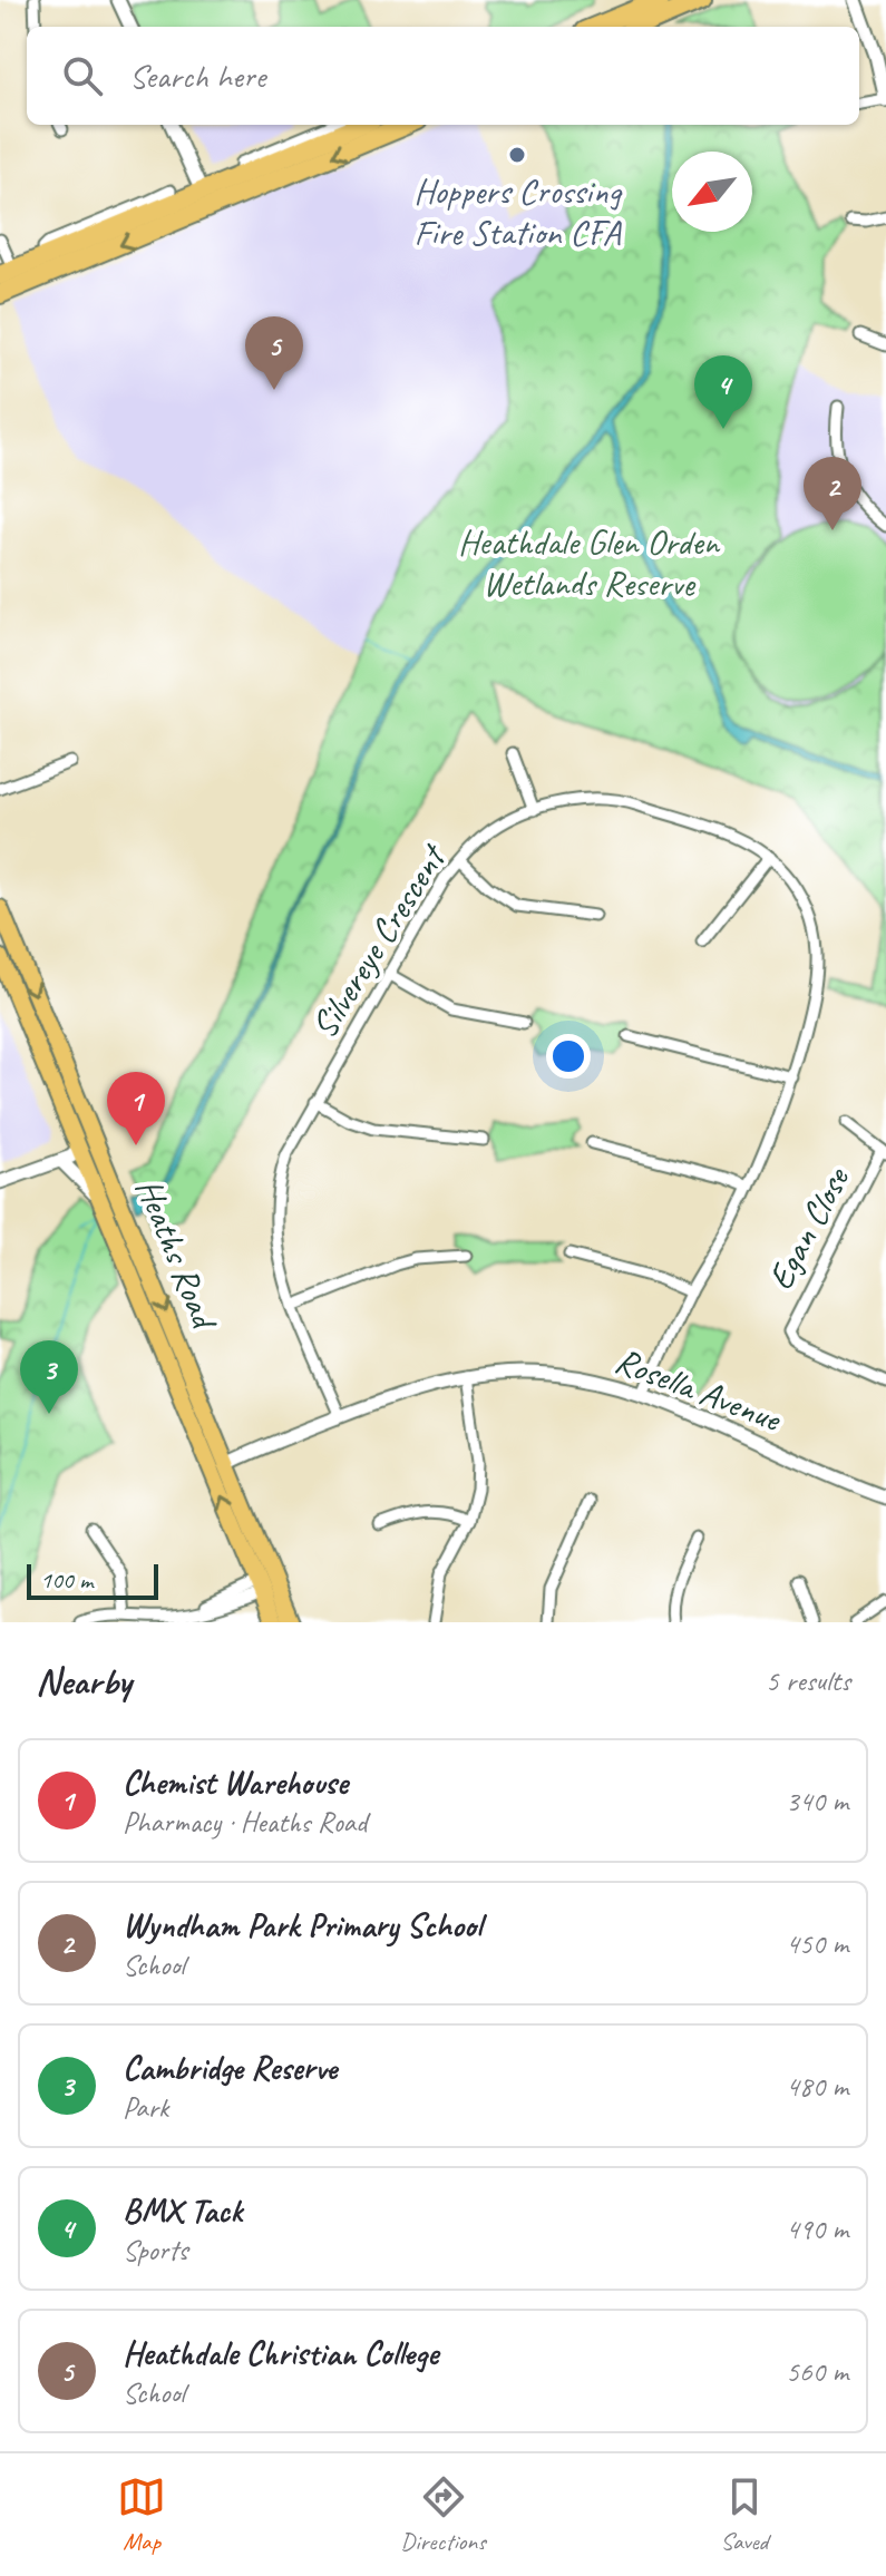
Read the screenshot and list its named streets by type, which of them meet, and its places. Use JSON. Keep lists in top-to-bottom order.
{
  "streets": {
    "main road": ["Heaths Road"],
    "street": ["Silvereye Crescent", "Egan Close", "Rosella Avenue"]
  },
  "crossings": [
    ["Silvereye Crescent", "Rosella Avenue"],
    ["Heaths Road", "Rosella Avenue"]
  ],
  "parks": ["Heathdale Glen Orden Wetlands Reserve"],
  "places": ["Hoppers Crossing Fire Station CFA"],
  "scale_bar": "100 m",
  "north": "bottom left",
  "page": {
    "search": "Search here",
    "pins": [
      "5",
      "4",
      "2",
      "1",
      "3"
    ],
    "scale": "100 m",
    "heading": ["Nearby", "5 results"],
    "list": [
      {
        "mark": "1",
        "name": "Chemist Warehouse",
        "note": "Pharmacy · Heaths Road",
        "value": "340 m"
      },
      {
        "mark": "2",
        "name": "Wyndham Park Primary School",
        "note": "School",
        "value": "450 m"
      },
      {
        "mark": "3",
        "name": "Cambridge Reserve",
        "note": "Park",
        "value": "480 m"
      },
      {
        "mark": "4",
        "name": "BMX Tack",
        "note": "Sports",
        "value": "490 m"
      },
      {
        "mark": "5",
        "name": "Heathdale Christian College",
        "note": "School",
        "value": "560 m"
      }
    ],
    "nav": ["Map", "Directions", "Saved"]
  }
}
